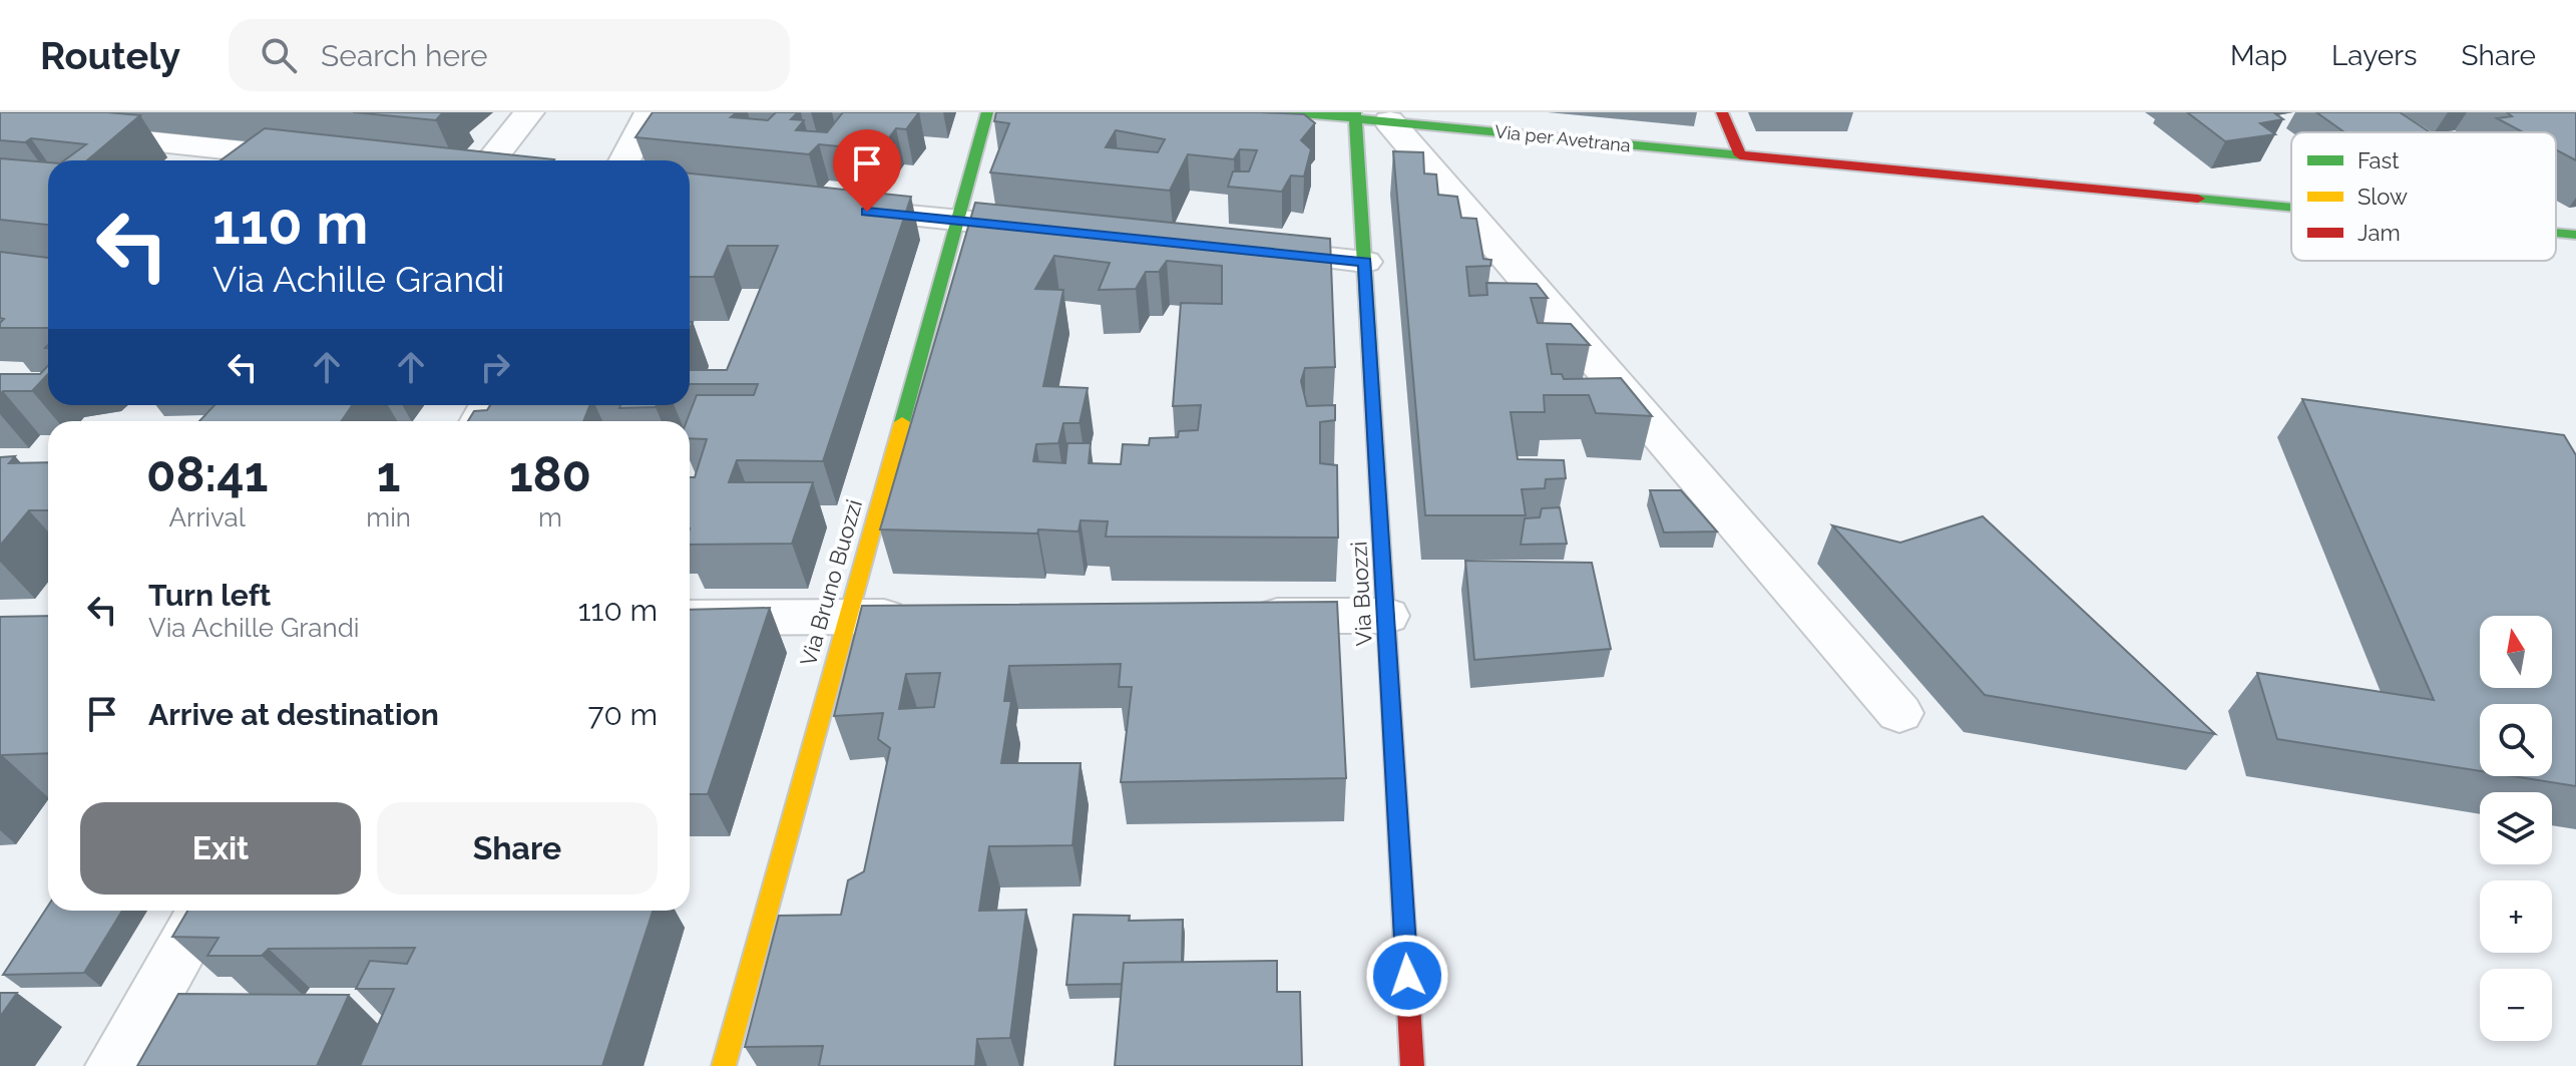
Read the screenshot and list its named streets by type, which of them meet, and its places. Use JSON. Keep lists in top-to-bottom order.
{
  "streets": {
    "street": ["Via per Avetrana", "Via Bruno Buozzi", "Via Buozzi"]
  },
  "crossings": [
    ["Via per Avetrana", "Via Buozzi"]
  ],
  "legend": ["Fast", "Slow", "Jam"],
  "north": "top",
  "page": {
    "header": "Routely",
    "search": "Search here",
    "nav": ["Map", "Layers", "Share"],
    "turn": ["110 m", "Via Achille Grandi"],
    "eta": [
      "08:41",
      "Arrival",
      "1",
      "min",
      "180",
      "m"
    ],
    "list": [
      {
        "name": "Turn left",
        "note": "Via Achille Grandi",
        "value": "110 m"
      },
      {
        "name": "Arrive at destination",
        "value": "70 m"
      }
    ],
    "map_buttons": ["+", "−"],
    "buttons": ["Exit", "Share"]
  }
}
